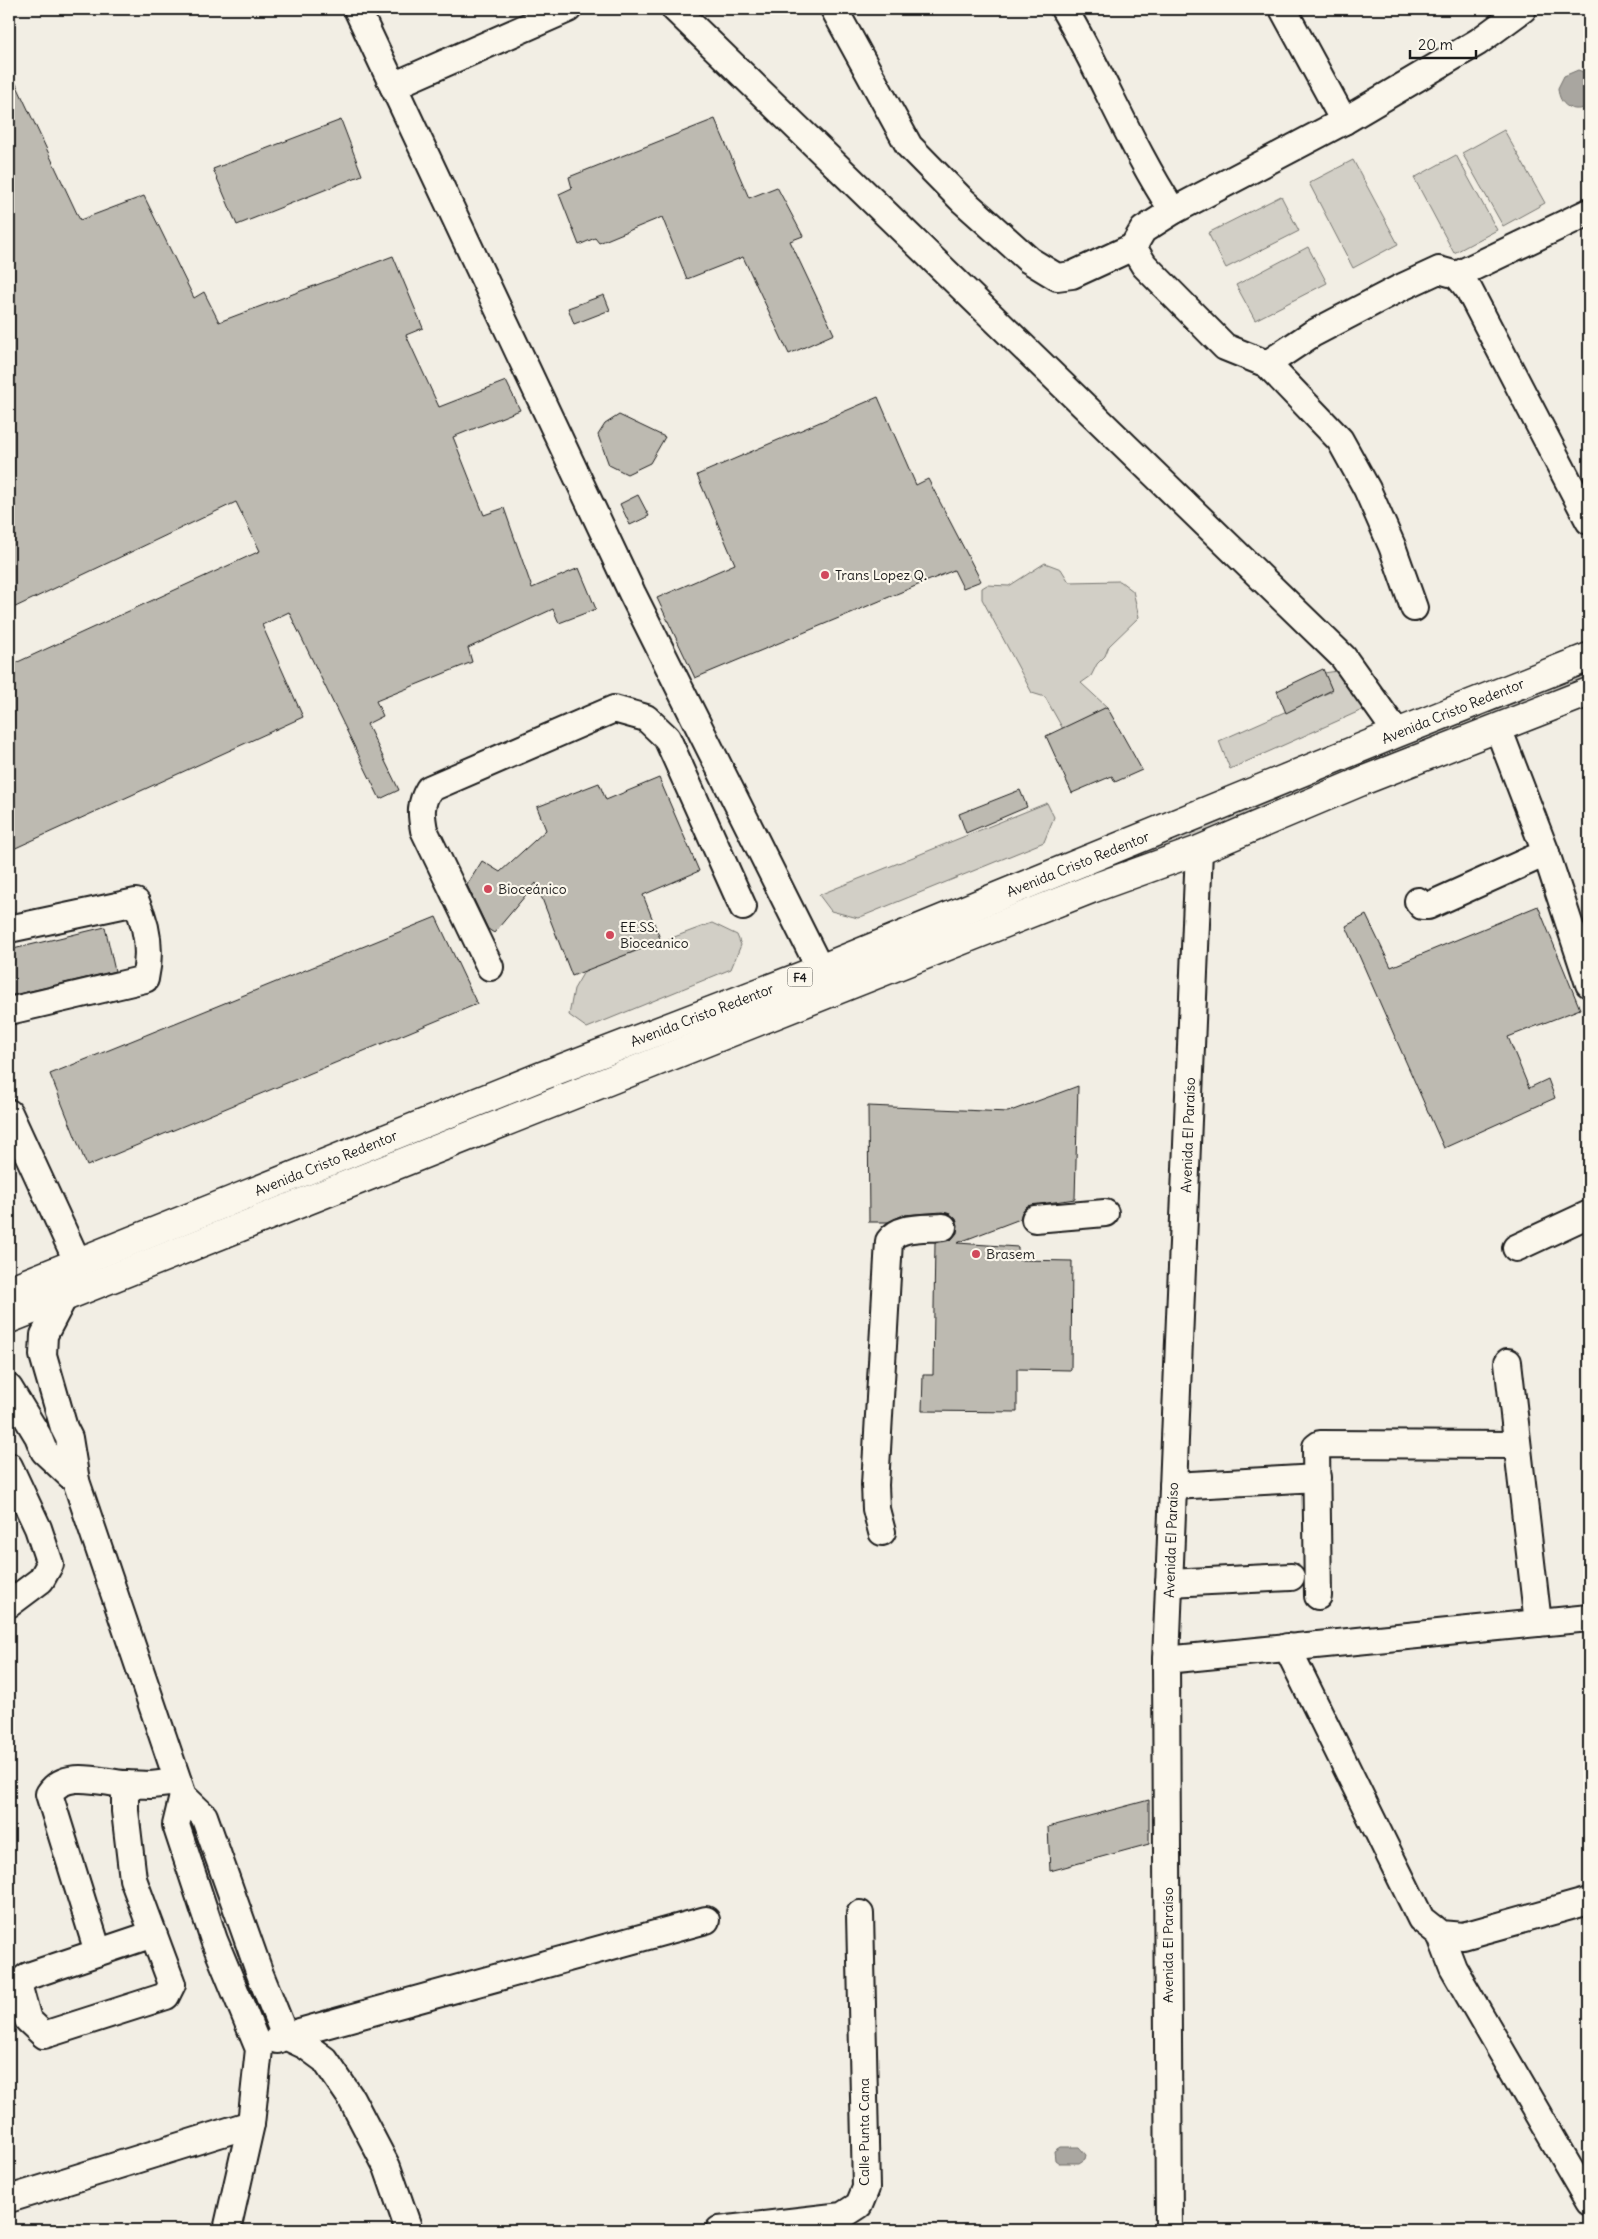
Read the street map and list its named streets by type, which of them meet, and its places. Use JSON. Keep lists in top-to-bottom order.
{
  "streets": {
    "highway": ["Avenida Cristo Redentor", "F4"],
    "street": ["Avenida El Paraíso", "Calle Punta Cana"]
  },
  "crossings": [
    ["Avenida Cristo Redentor", "Avenida El Paraíso"]
  ],
  "places": [
    "Trans Lopez Q.",
    "Bioceánico",
    "EE.SS. Bioceanico",
    "Brasem"
  ],
  "scale_bar": "20 m"
}
